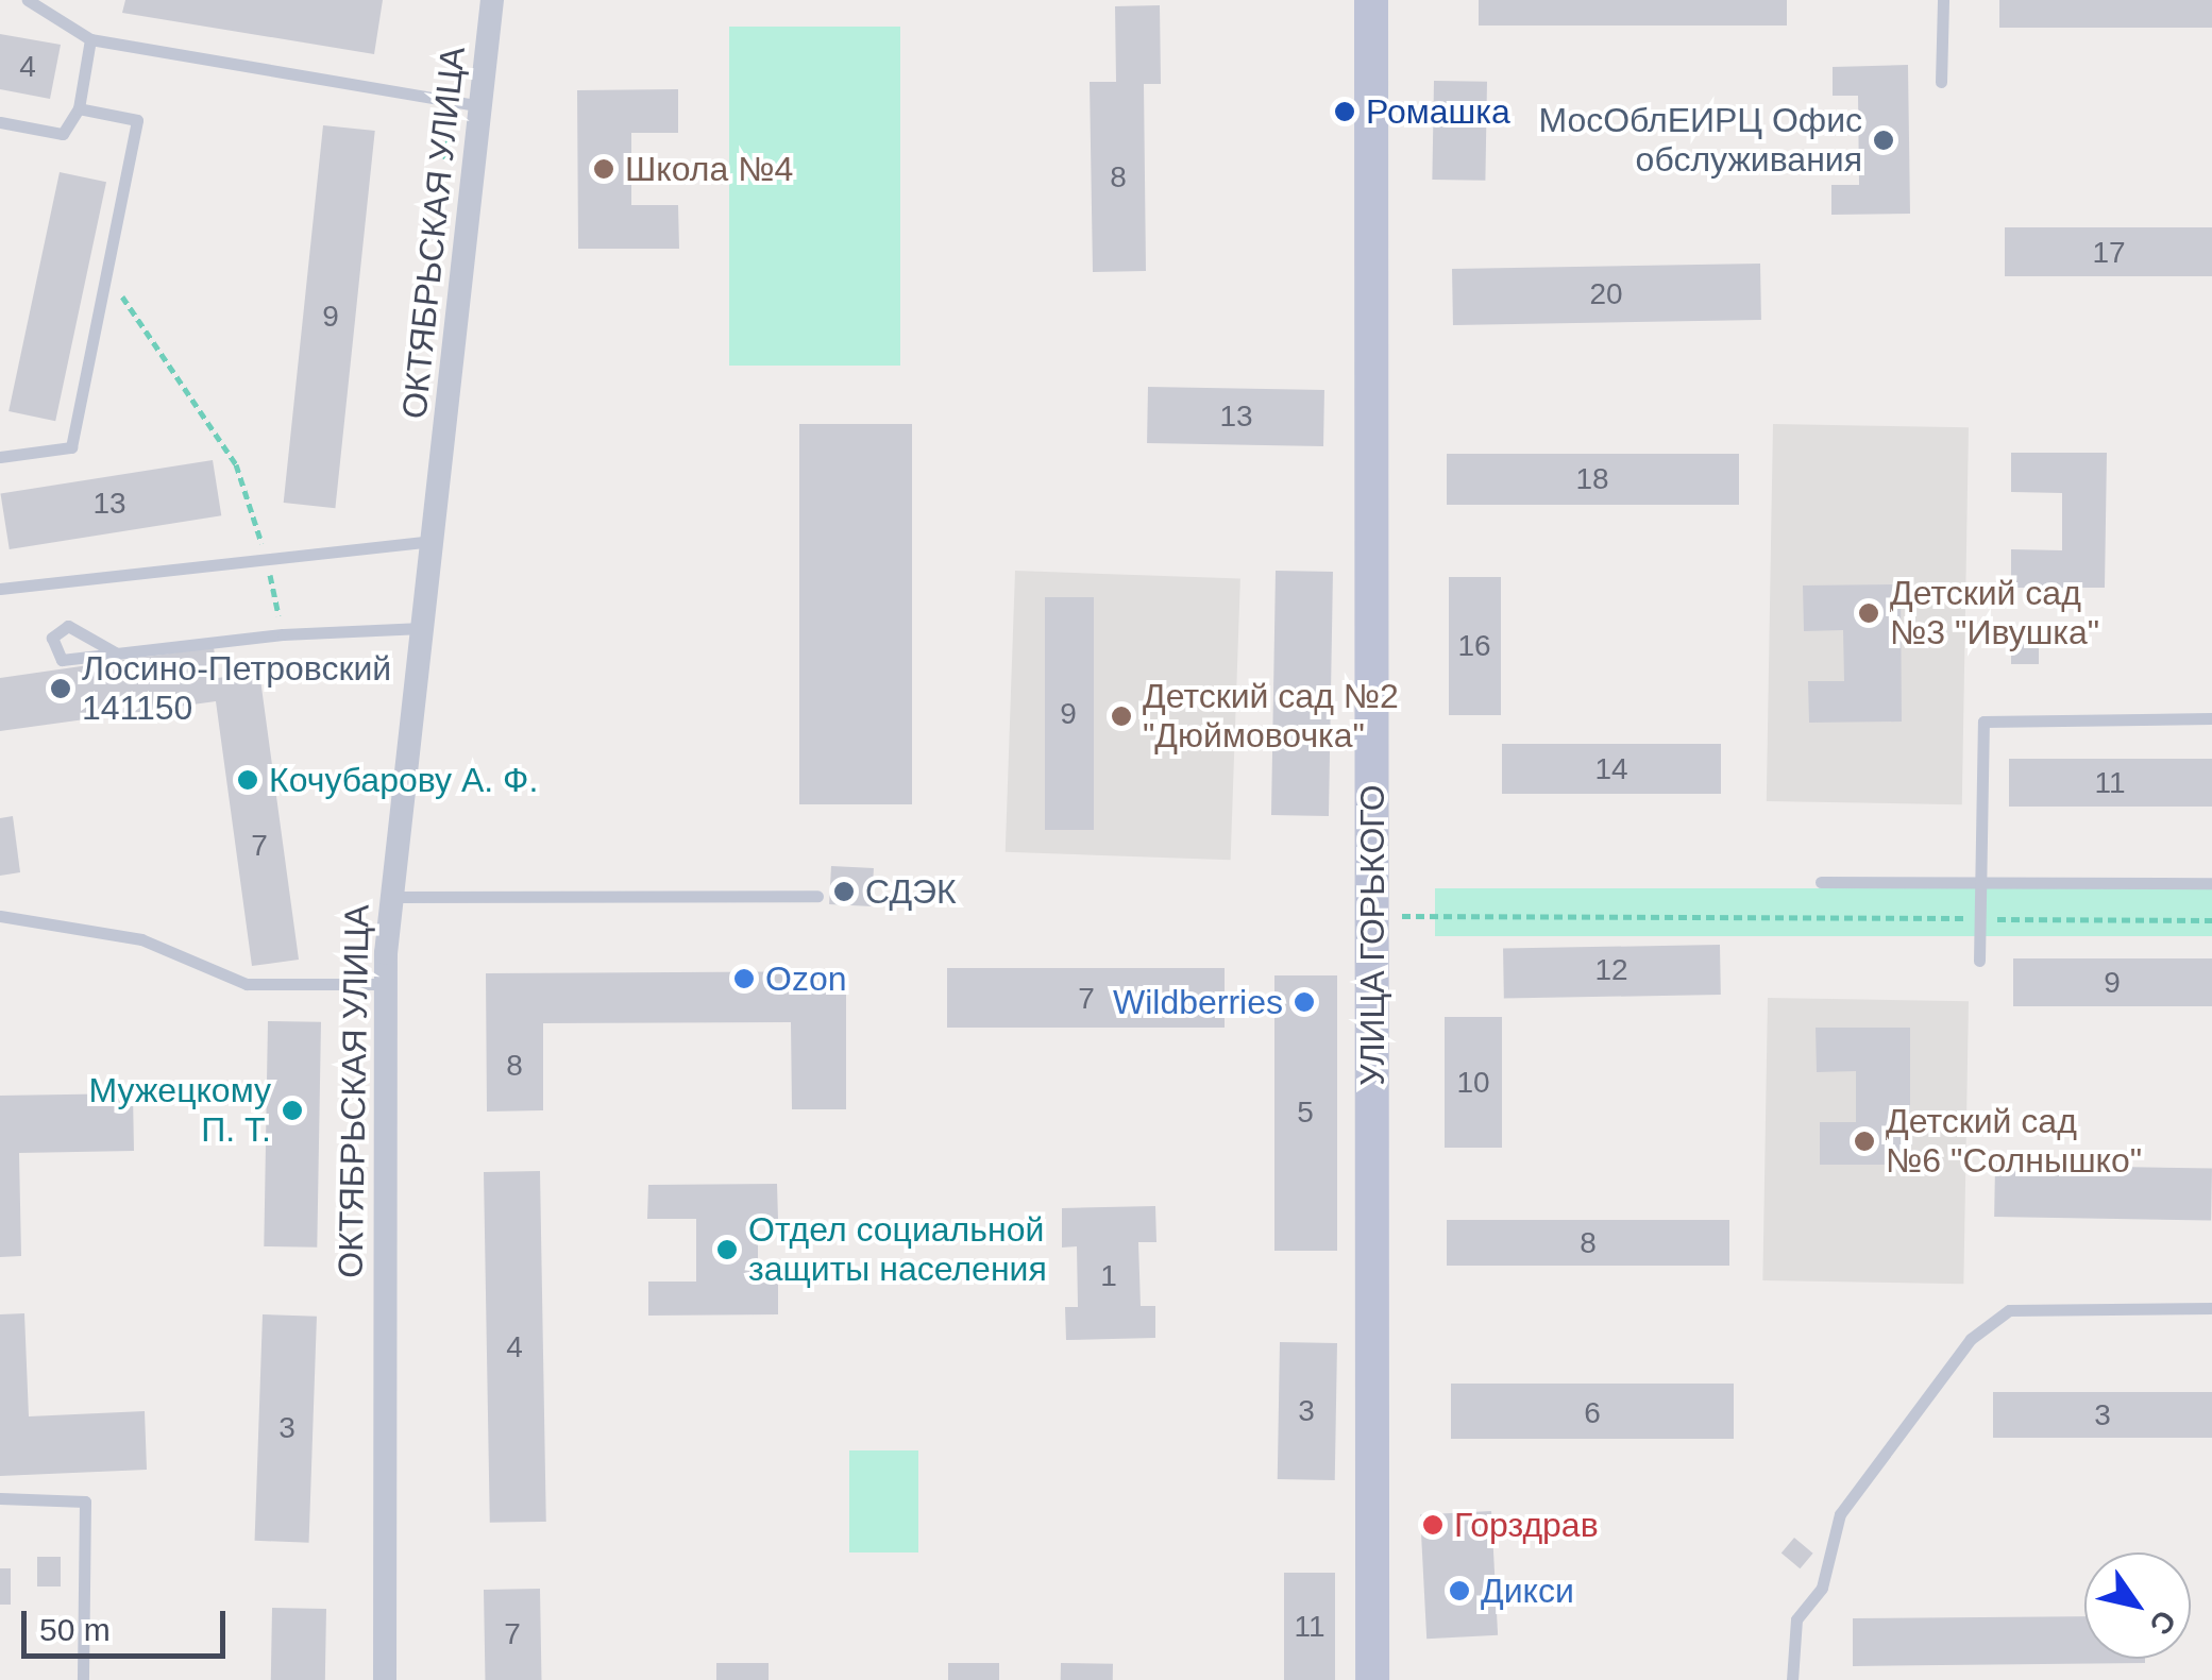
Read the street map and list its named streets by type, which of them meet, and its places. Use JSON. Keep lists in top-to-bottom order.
{
  "streets": {
    "street": ["ОКТЯБРЬСКАЯ УЛИЦА", "УЛИЦА ГОРЬКОГО"]
  },
  "places": [
    "Ромашка",
    "МосОблЕИРЦ Офис обслуживания",
    "Школа №4",
    "Детский сад №3 \"Ивушка\"",
    "Лосино-Петровский 141150",
    "Детский сад №2 \"Дюймовочка\"",
    "Кочубарову А. Ф.",
    "СДЭК",
    "Ozon",
    "Wildberries",
    "Мужецкому П. Т.",
    "Детский сад №6 \"Солнышко\"",
    "Отдел социальной защиты населения",
    "Горздрав",
    "Дикси"
  ],
  "house_numbers": [
    "4",
    "8",
    "17",
    "20",
    "9",
    "13",
    "18",
    "13",
    "16",
    "9",
    "14",
    "11",
    "7",
    "12",
    "9",
    "7",
    "8",
    "10",
    "5",
    "8",
    "1",
    "4",
    "3",
    "6",
    "3",
    "3",
    "11",
    "7"
  ],
  "scale_bar": "50 m",
  "north": "bottom right"
}
